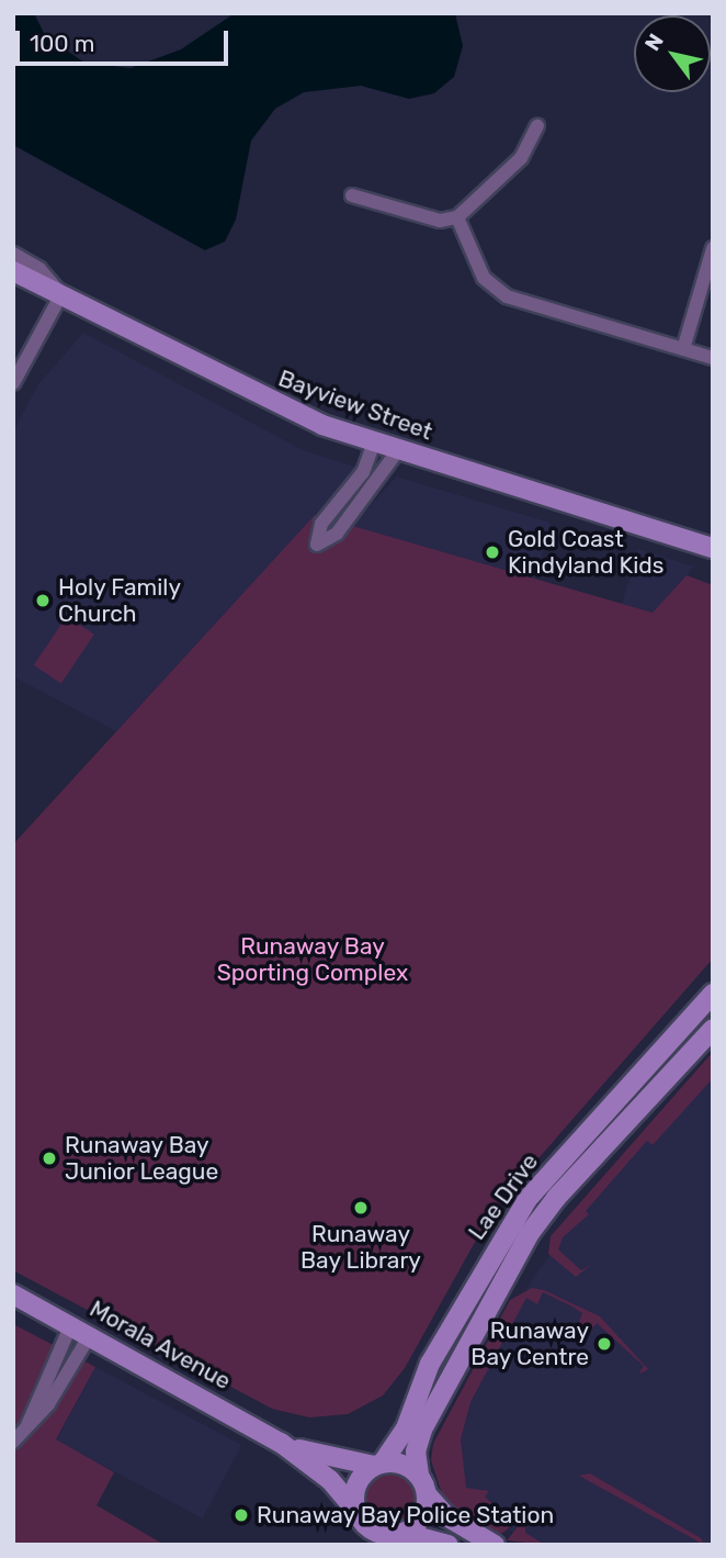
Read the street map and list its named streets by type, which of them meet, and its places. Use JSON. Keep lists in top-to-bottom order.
{
  "streets": {
    "main road": ["Bayview Street", "Lae Drive", "Morala Avenue"]
  },
  "crossings": [
    ["Lae Drive", "Morala Avenue"]
  ],
  "parks": ["Runaway Bay Sporting Complex"],
  "places": [
    "Gold Coast Kindyland Kids",
    "Holy Family Church",
    "Runaway Bay Junior League",
    "Runaway Bay Library",
    "Runaway Bay Centre",
    "Runaway Bay Police Station"
  ],
  "scale_bar": "100 m",
  "north": "top left"
}
